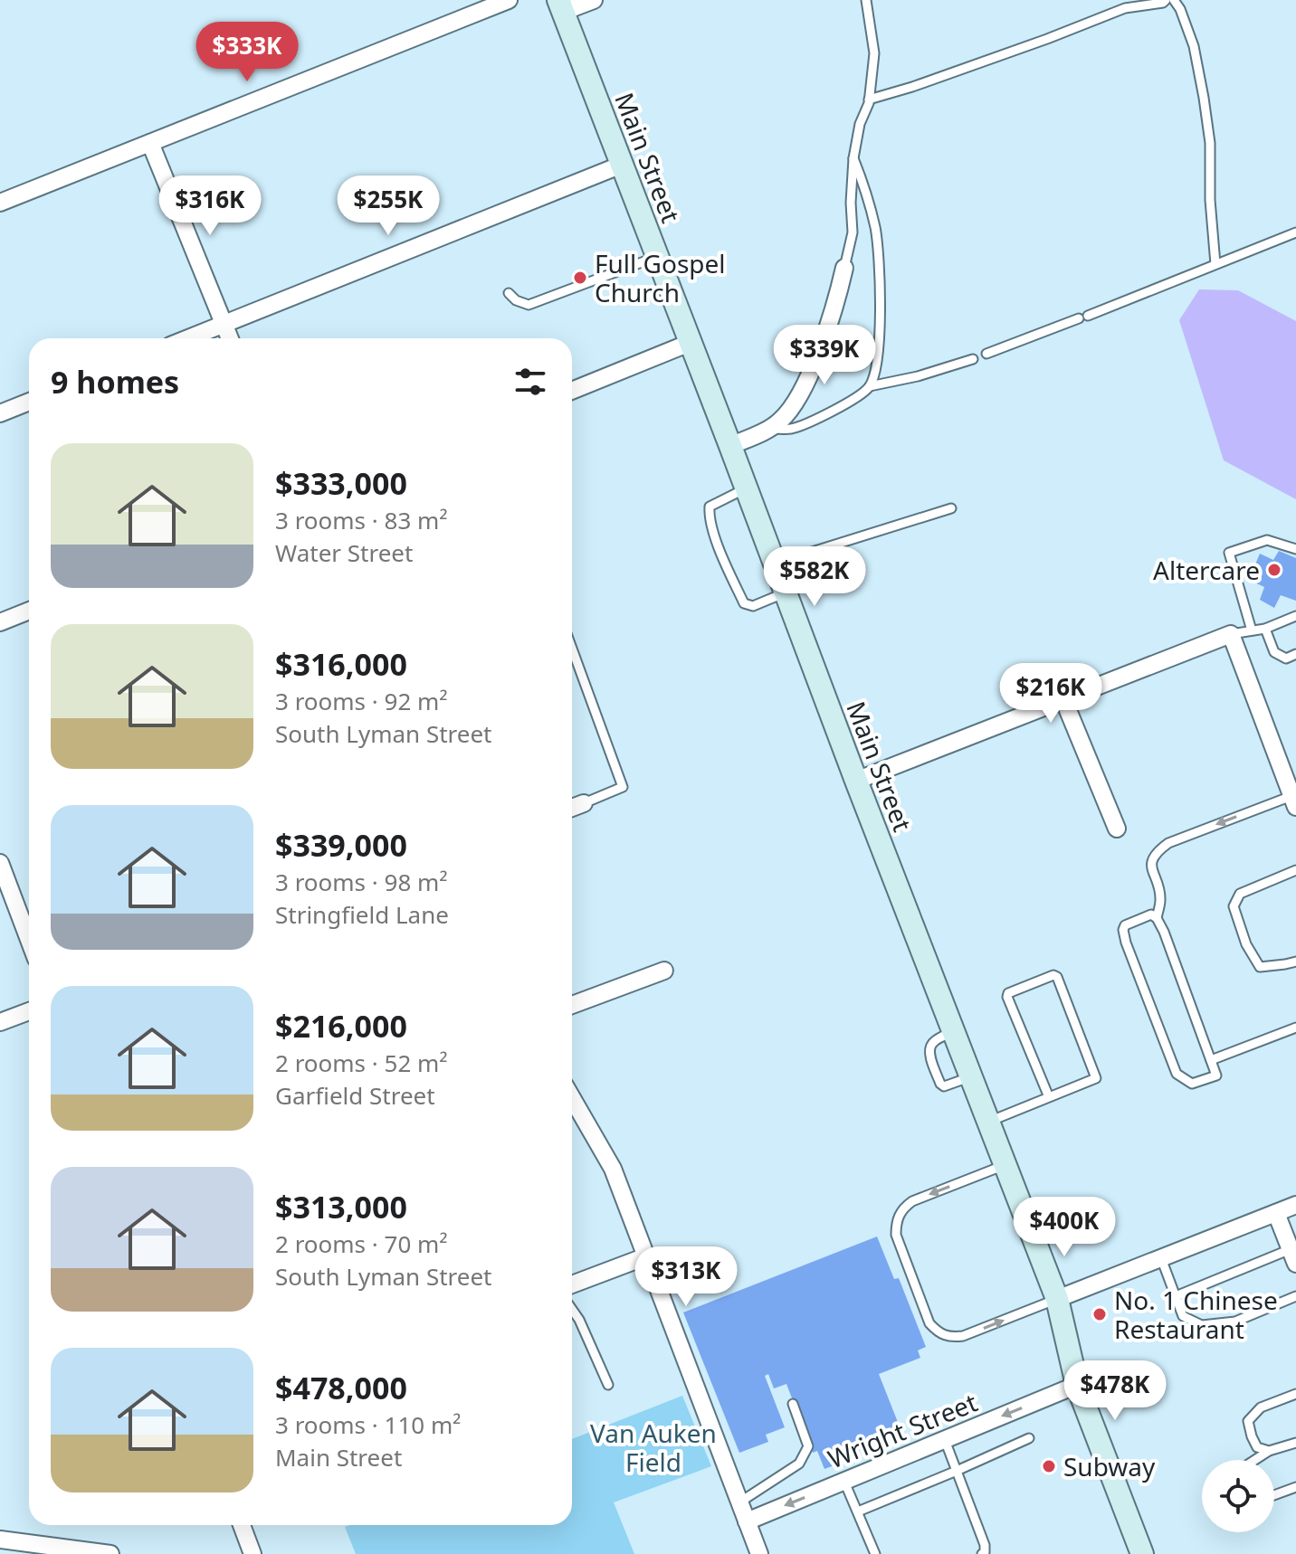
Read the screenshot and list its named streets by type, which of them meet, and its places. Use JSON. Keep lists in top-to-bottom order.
{
  "streets": {
    "main road": ["Main Street"],
    "street": ["Wright Street"]
  },
  "crossings": [
    ["Main Street", "Wright Street"]
  ],
  "one_way": ["Wright Street"],
  "parks": ["Van Auken Field"],
  "places": [
    "Full Gospel Church",
    "Altercare",
    "No. 1 Chinese Restaurant",
    "Subway"
  ],
  "page": {
    "price": [
      "$333K",
      "$316K",
      "$255K",
      "$339K",
      "$582K",
      "$216K",
      "$400K",
      "$313K",
      "$478K"
    ],
    "heading": "9 homes",
    "list": [
      {
        "name": "$333,000",
        "note": "3 rooms · 83 m² · Water Street"
      },
      {
        "name": "$316,000",
        "note": "3 rooms · 92 m² · South Lyman Street"
      },
      {
        "name": "$339,000",
        "note": "3 rooms · 98 m² · Stringfield Lane"
      },
      {
        "name": "$216,000",
        "note": "2 rooms · 52 m² · Garfield Street"
      },
      {
        "name": "$313,000",
        "note": "2 rooms · 70 m² · South Lyman Street"
      },
      {
        "name": "$478,000",
        "note": "3 rooms · 110 m² · Main Street"
      }
    ]
  }
}
